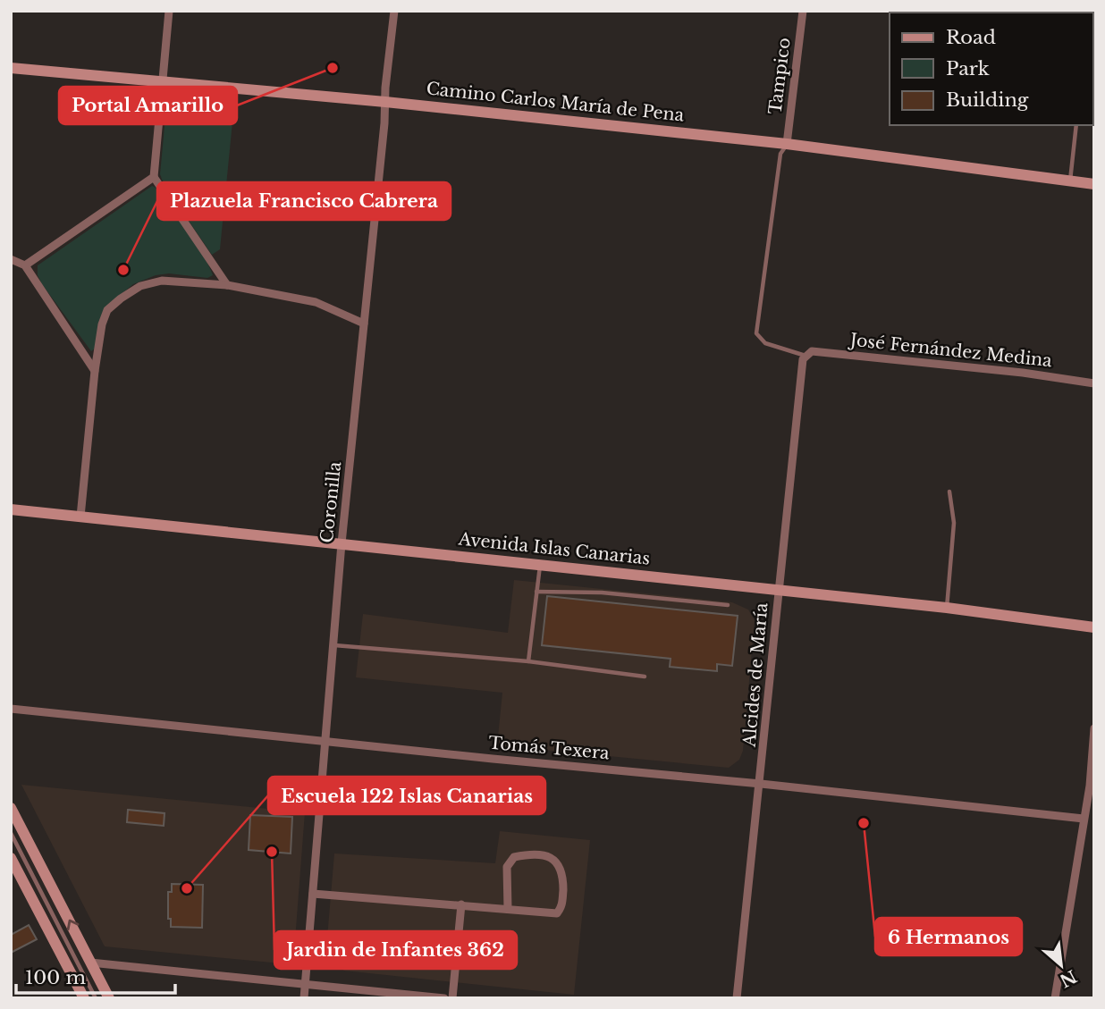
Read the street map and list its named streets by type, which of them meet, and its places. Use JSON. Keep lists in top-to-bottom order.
{
  "streets": {
    "street": [
      "Tampico",
      "Camino Carlos María de Pena",
      "José Fernández Medina",
      "Coronilla",
      "Avenida Islas Canarias",
      "Alcides de María",
      "Tomás Texera"
    ]
  },
  "crossings": [
    ["Tampico", "Camino Carlos María de Pena"],
    ["Camino Carlos María de Pena", "Coronilla"],
    ["José Fernández Medina", "Alcides de María"],
    ["Coronilla", "Avenida Islas Canarias"],
    ["Coronilla", "Tomás Texera"],
    ["Avenida Islas Canarias", "Alcides de María"],
    ["Alcides de María", "Tomás Texera"]
  ],
  "places": [
    "Portal Amarillo",
    "Plazuela Francisco Cabrera",
    "6 Hermanos",
    "Jardin de Infantes 362",
    "Escuela 122 Islas Canarias"
  ],
  "legend": ["Road", "Park", "Building"],
  "scale_bar": "100 m",
  "north": "bottom right"
}
